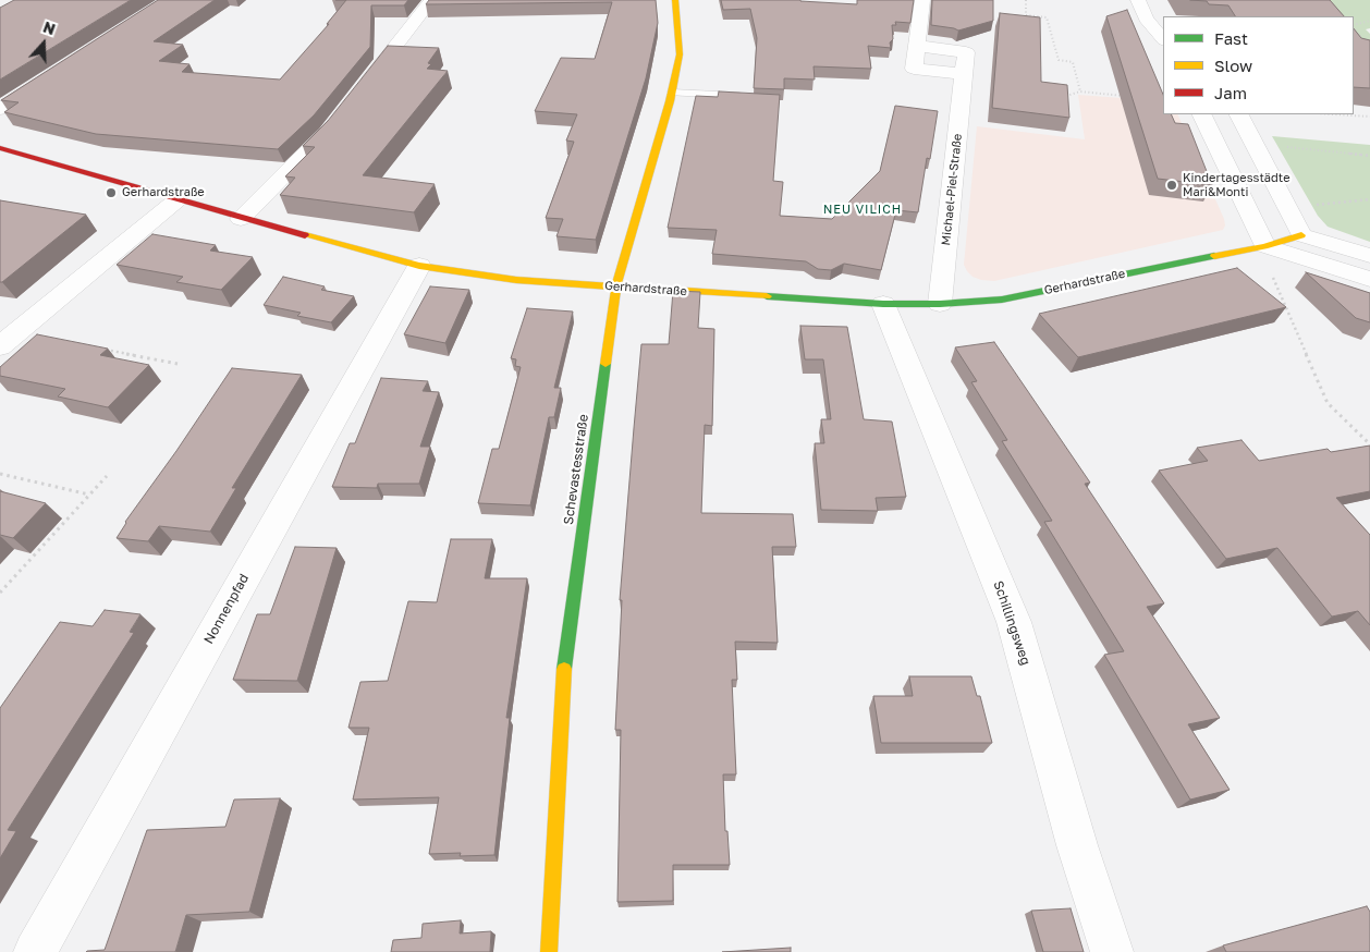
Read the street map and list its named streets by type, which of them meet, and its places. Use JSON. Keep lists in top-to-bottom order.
{
  "streets": {
    "street": [
      "Michael-Piel-Straße",
      "Gerhardstraße",
      "Schevastesstraße",
      "Nonnenpfad",
      "Schillingsweg"
    ]
  },
  "crossings": [
    ["Michael-Piel-Straße", "Gerhardstraße"],
    ["Gerhardstraße", "Schevastesstraße"],
    ["Gerhardstraße", "Nonnenpfad"],
    ["Gerhardstraße", "Schillingsweg"]
  ],
  "districts": ["NEU VILICH"],
  "places": ["Kindertagesstädte Mari&Monti", "Gerhardstraße"],
  "legend": ["Fast", "Slow", "Jam"],
  "north": "top"
}
